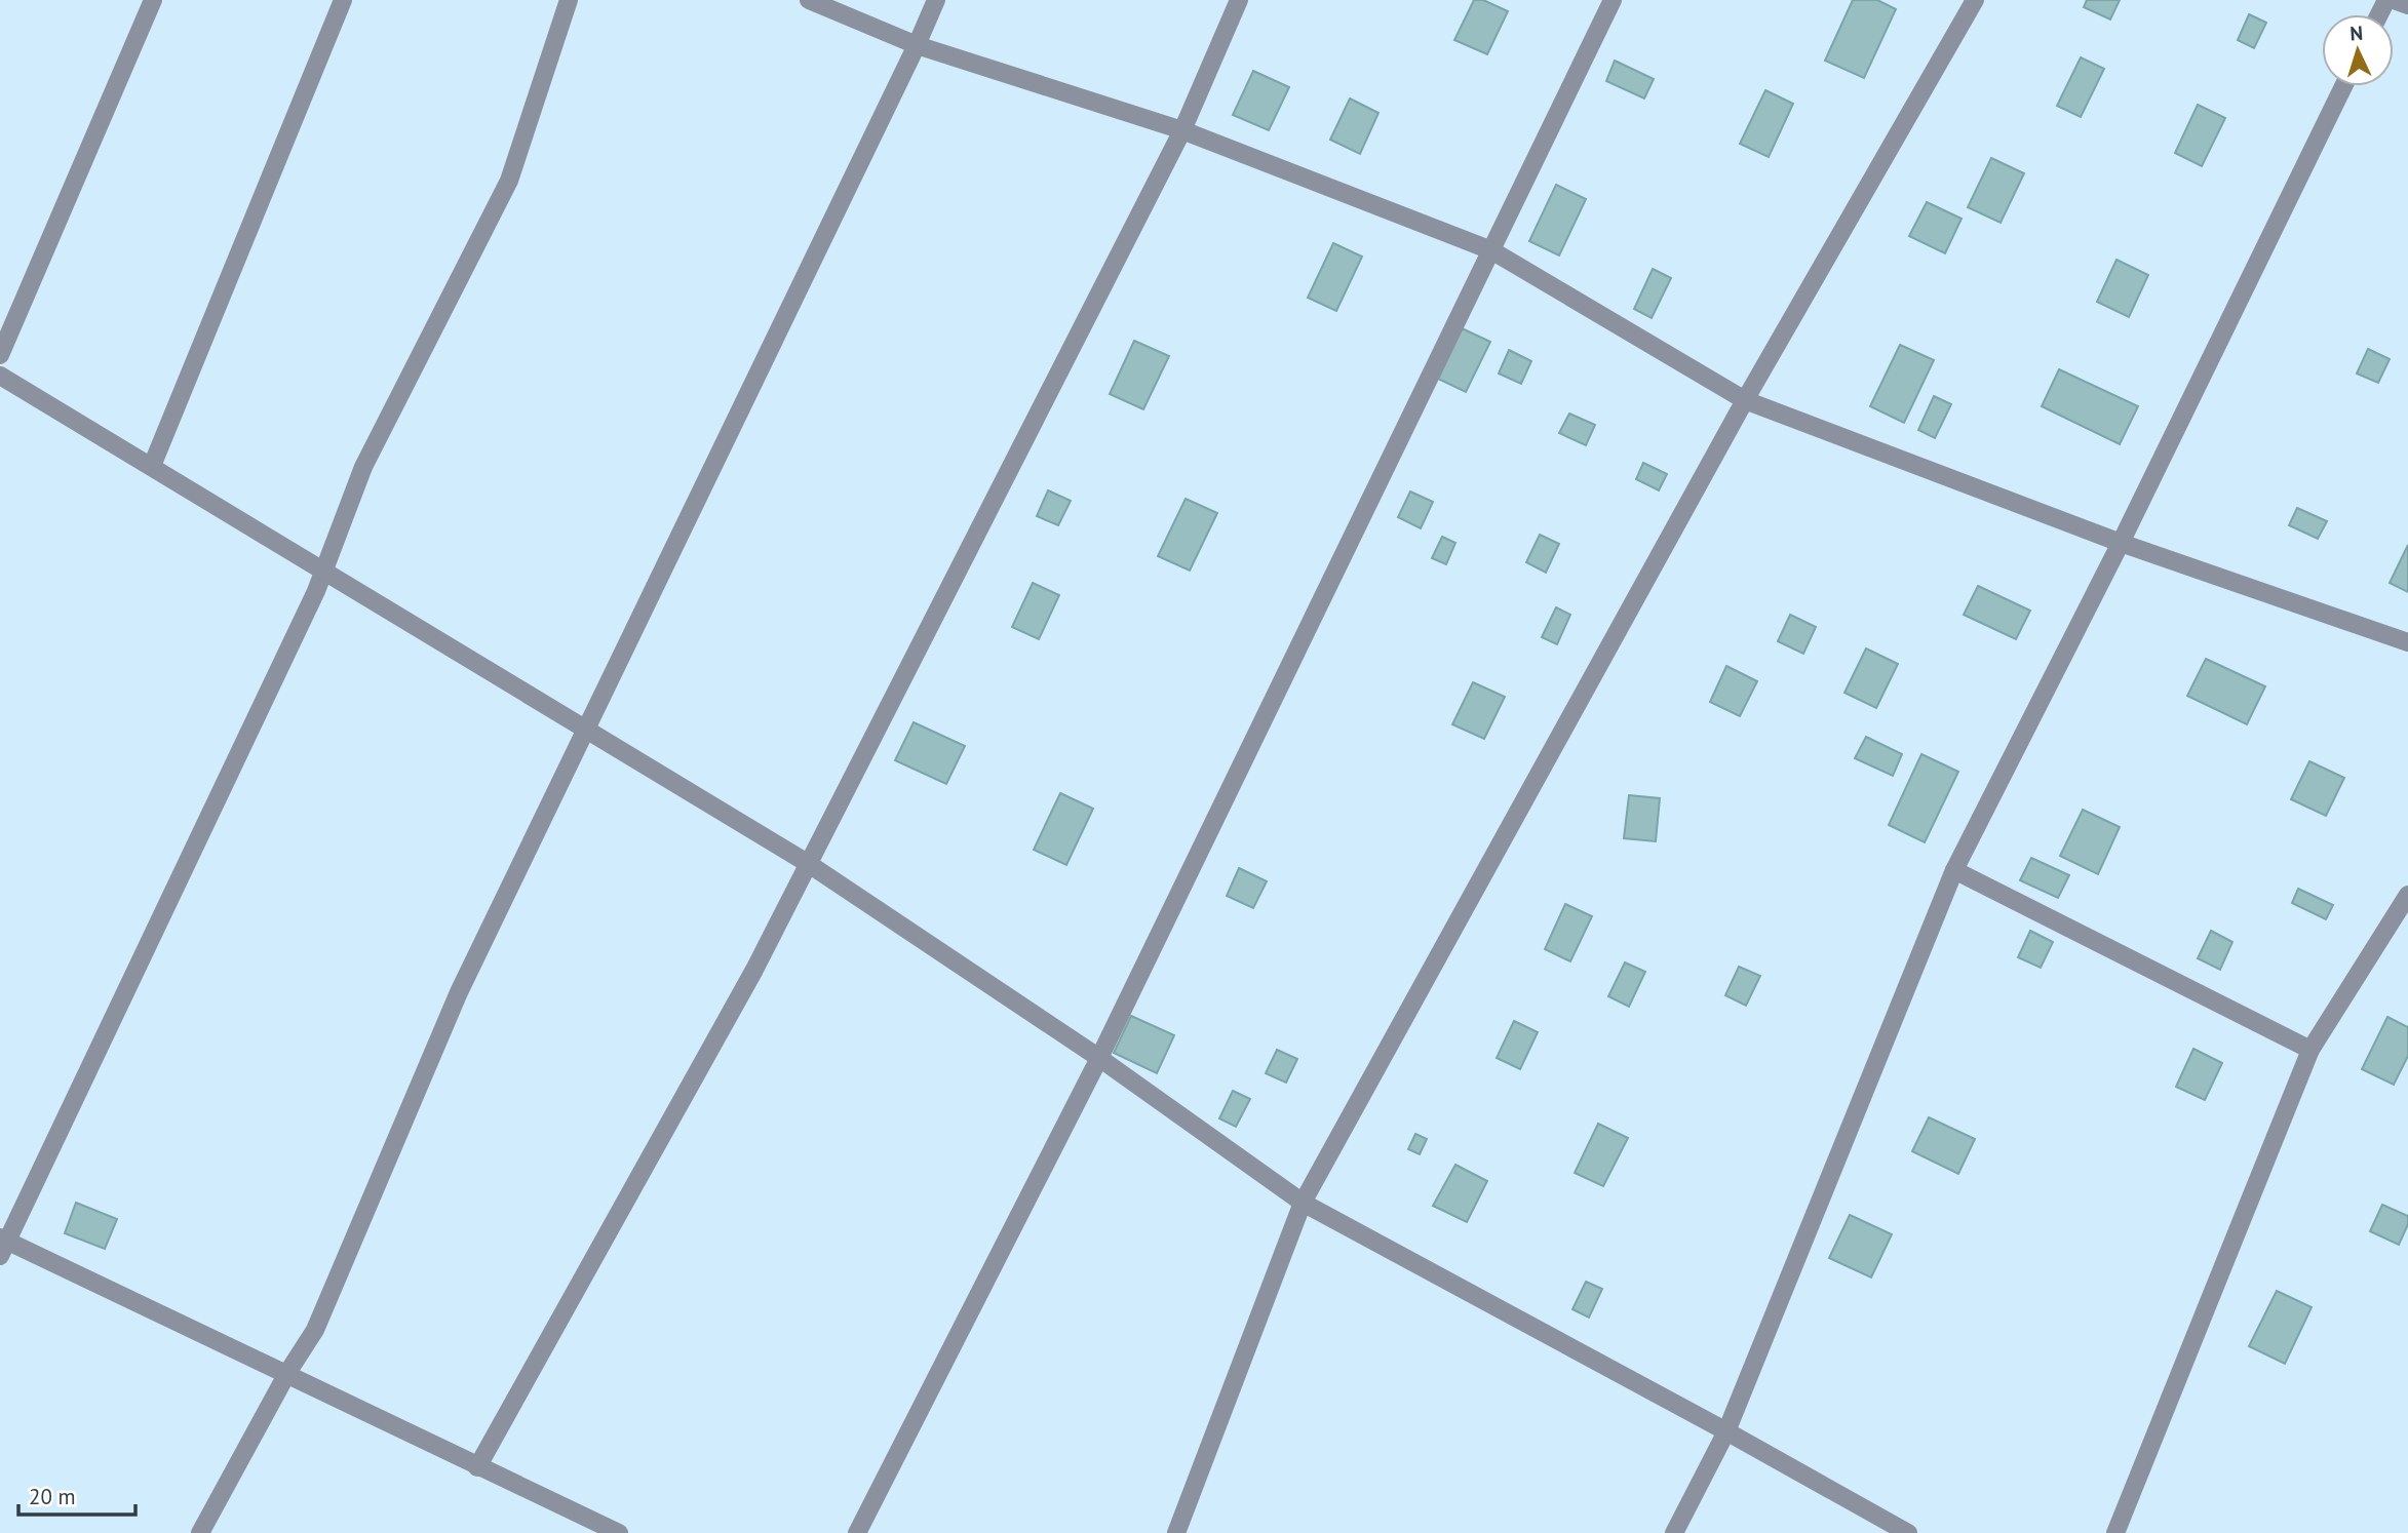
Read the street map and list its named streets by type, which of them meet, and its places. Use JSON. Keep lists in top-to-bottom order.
{
  "scale_bar": "20 m",
  "north": "top"
}
